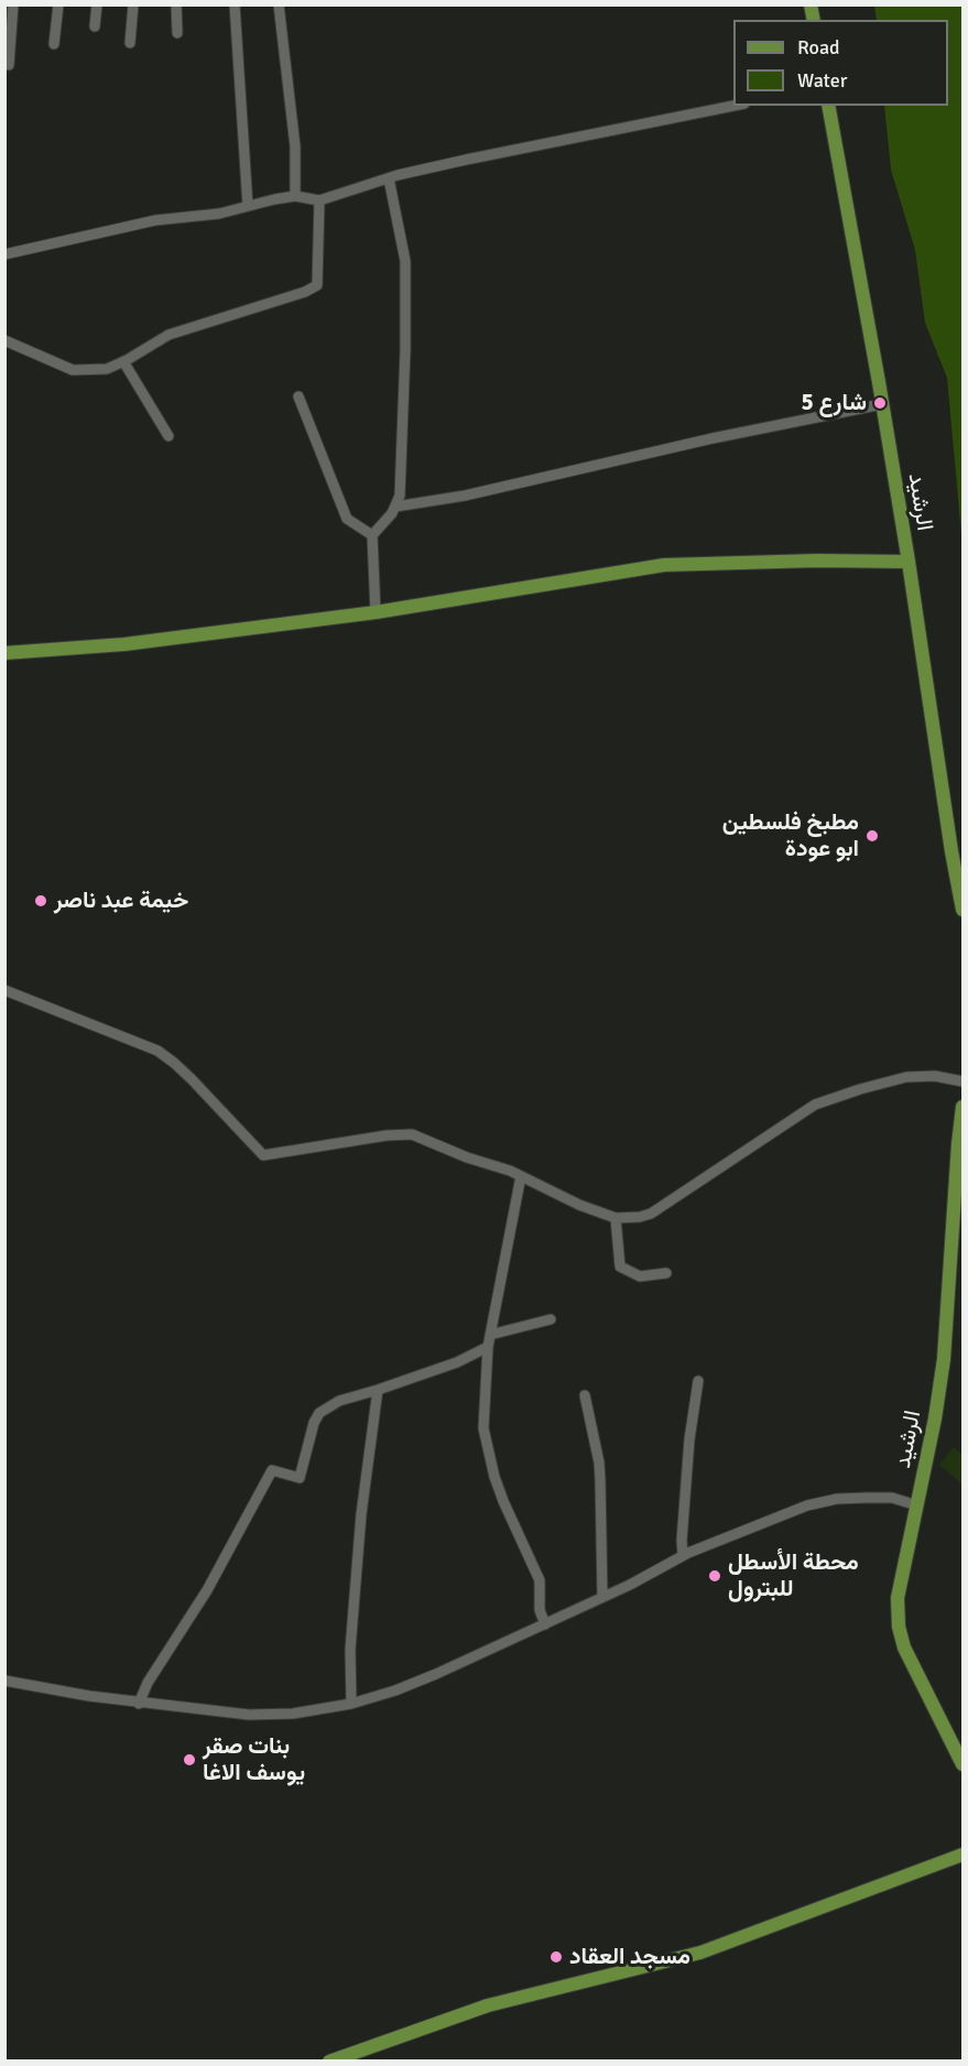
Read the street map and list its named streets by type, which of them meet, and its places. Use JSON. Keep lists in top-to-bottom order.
{
  "streets": {
    "main road": ["الرشيد"]
  },
  "places": [
    "شارع 5",
    "مطبخ فلسطين ابو عودة",
    "خيمة عبد ناصر",
    "محطة الأسطل للبترول",
    "بنات صقر يوسف الاغا",
    "مسجد العقاد"
  ],
  "legend": ["Road", "Water"]
}
